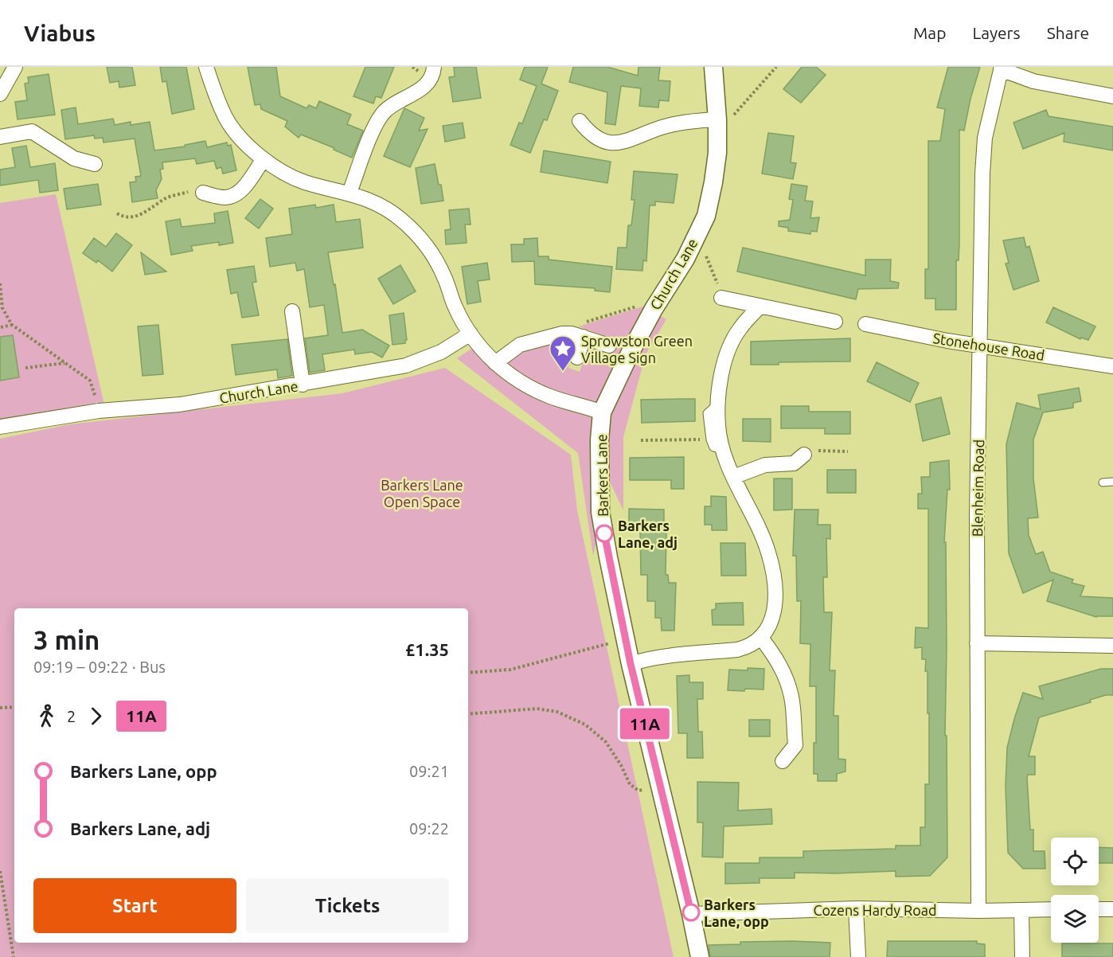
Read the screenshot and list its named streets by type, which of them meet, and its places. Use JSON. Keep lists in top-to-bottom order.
{
  "streets": {
    "street": [
      "Church Lane",
      "Stonehouse Road",
      "Barkers Lane",
      "Blenheim Road",
      "Cozens Hardy Road"
    ]
  },
  "crossings": [
    ["Church Lane", "Barkers Lane"],
    ["Stonehouse Road", "Blenheim Road"],
    ["Barkers Lane", "Cozens Hardy Road"],
    ["Blenheim Road", "Cozens Hardy Road"]
  ],
  "parks": ["Barkers Lane Open Space"],
  "places": {
    "place": ["Sprowston Green Village Sign"],
    "other": ["Barkers Lane, adj", "Barkers Lane, opp"]
  },
  "lines": ["bus line 11A"],
  "page": {
    "header": "Viabus",
    "nav": ["Map", "Layers", "Share"],
    "on_map": "11A",
    "heading": ["3 min", "09:19 – 09:22 · Bus", "£1.35"],
    "legs": ["2", "11A"],
    "list": [
      {
        "name": "Barkers Lane, opp",
        "value": "09:21"
      },
      {
        "name": "Barkers Lane, adj",
        "value": "09:22"
      }
    ],
    "buttons": ["Start", "Tickets"]
  }
}
